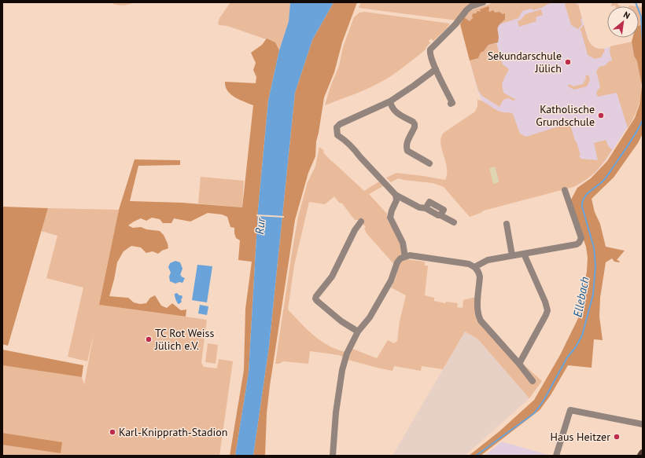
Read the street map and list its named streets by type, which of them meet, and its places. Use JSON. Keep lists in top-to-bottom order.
{
  "water": ["Rur", "Ellebach"],
  "places": [
    "Sekundarschule Jülich",
    "Katholische Grundschule",
    "TC Rot Weiss Jülich e.V.",
    "Karl-Knipprath-Stadion",
    "Haus Heitzer"
  ],
  "north": "top right"
}
